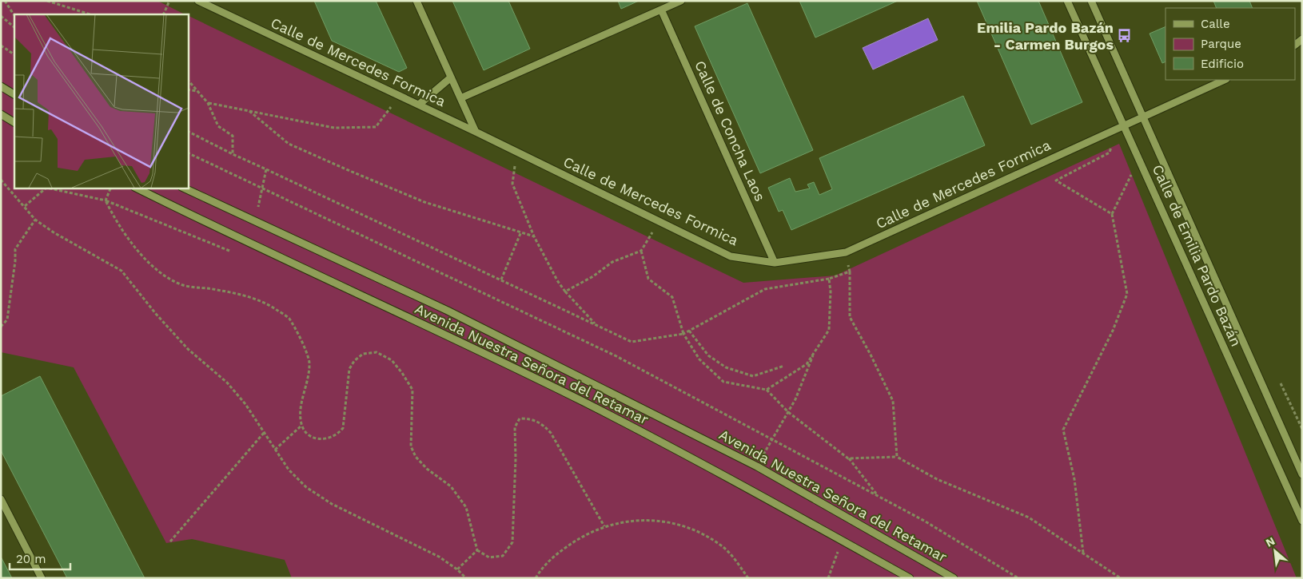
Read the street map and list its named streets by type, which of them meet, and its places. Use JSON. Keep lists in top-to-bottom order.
{
  "streets": {
    "street": [
      "Calle de Mercedes Formica",
      "Calle de Concha Laos",
      "Calle de Emilia Pardo Bazán",
      "Avenida Nuestra Señora del Retamar"
    ]
  },
  "crossings": [
    ["Calle de Mercedes Formica", "Calle de Concha Laos"],
    ["Calle de Mercedes Formica", "Calle de Emilia Pardo Bazán"]
  ],
  "places": {
    "bus stop": ["Emilia Pardo Bazán - Carmen Burgos"]
  },
  "legend": ["Calle", "Parque", "Edificio"],
  "scale_bar": "20 m",
  "north": "top left"
}
